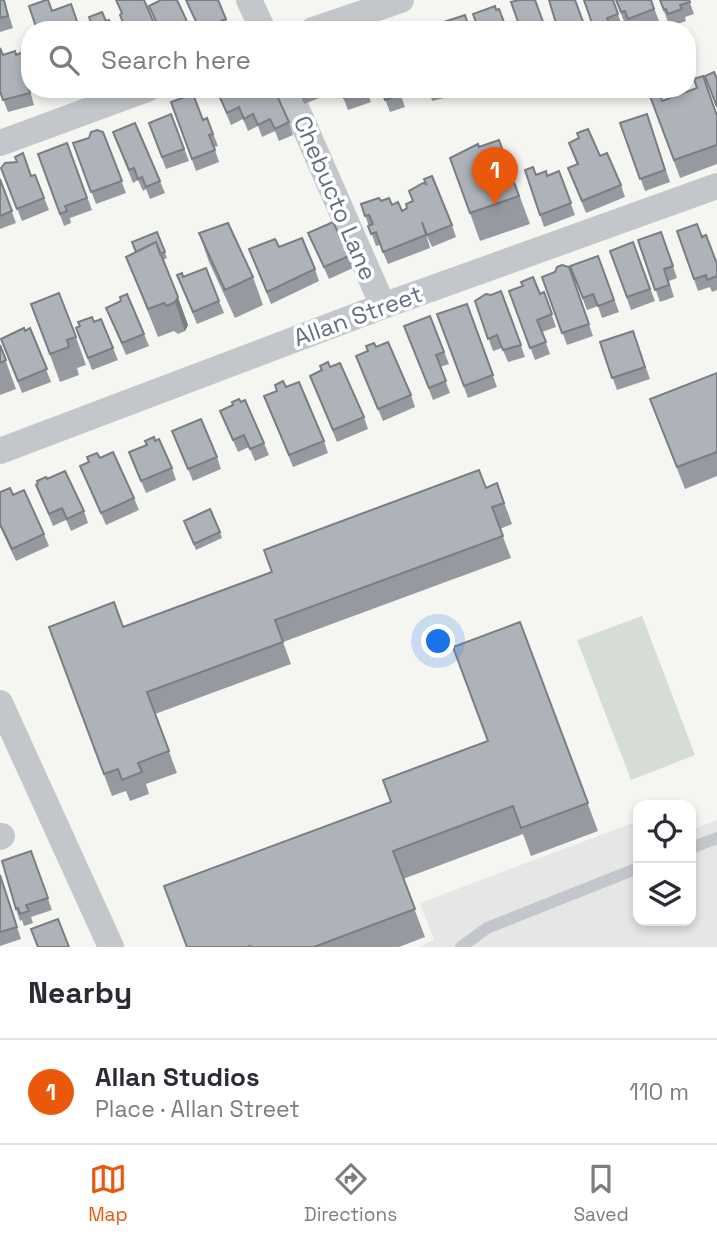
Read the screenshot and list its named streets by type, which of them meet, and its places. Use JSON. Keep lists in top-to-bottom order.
{
  "streets": {
    "street": ["Chebucto Lane", "Allan Street"]
  },
  "crossings": [
    ["Chebucto Lane", "Allan Street"]
  ],
  "page": {
    "search": "Search here",
    "pins": "1",
    "heading": "Nearby",
    "list": [
      {
        "mark": "1",
        "name": "Allan Studios",
        "note": "Place · Allan Street",
        "value": "110 m"
      }
    ],
    "nav": ["Map", "Directions", "Saved"]
  }
}
